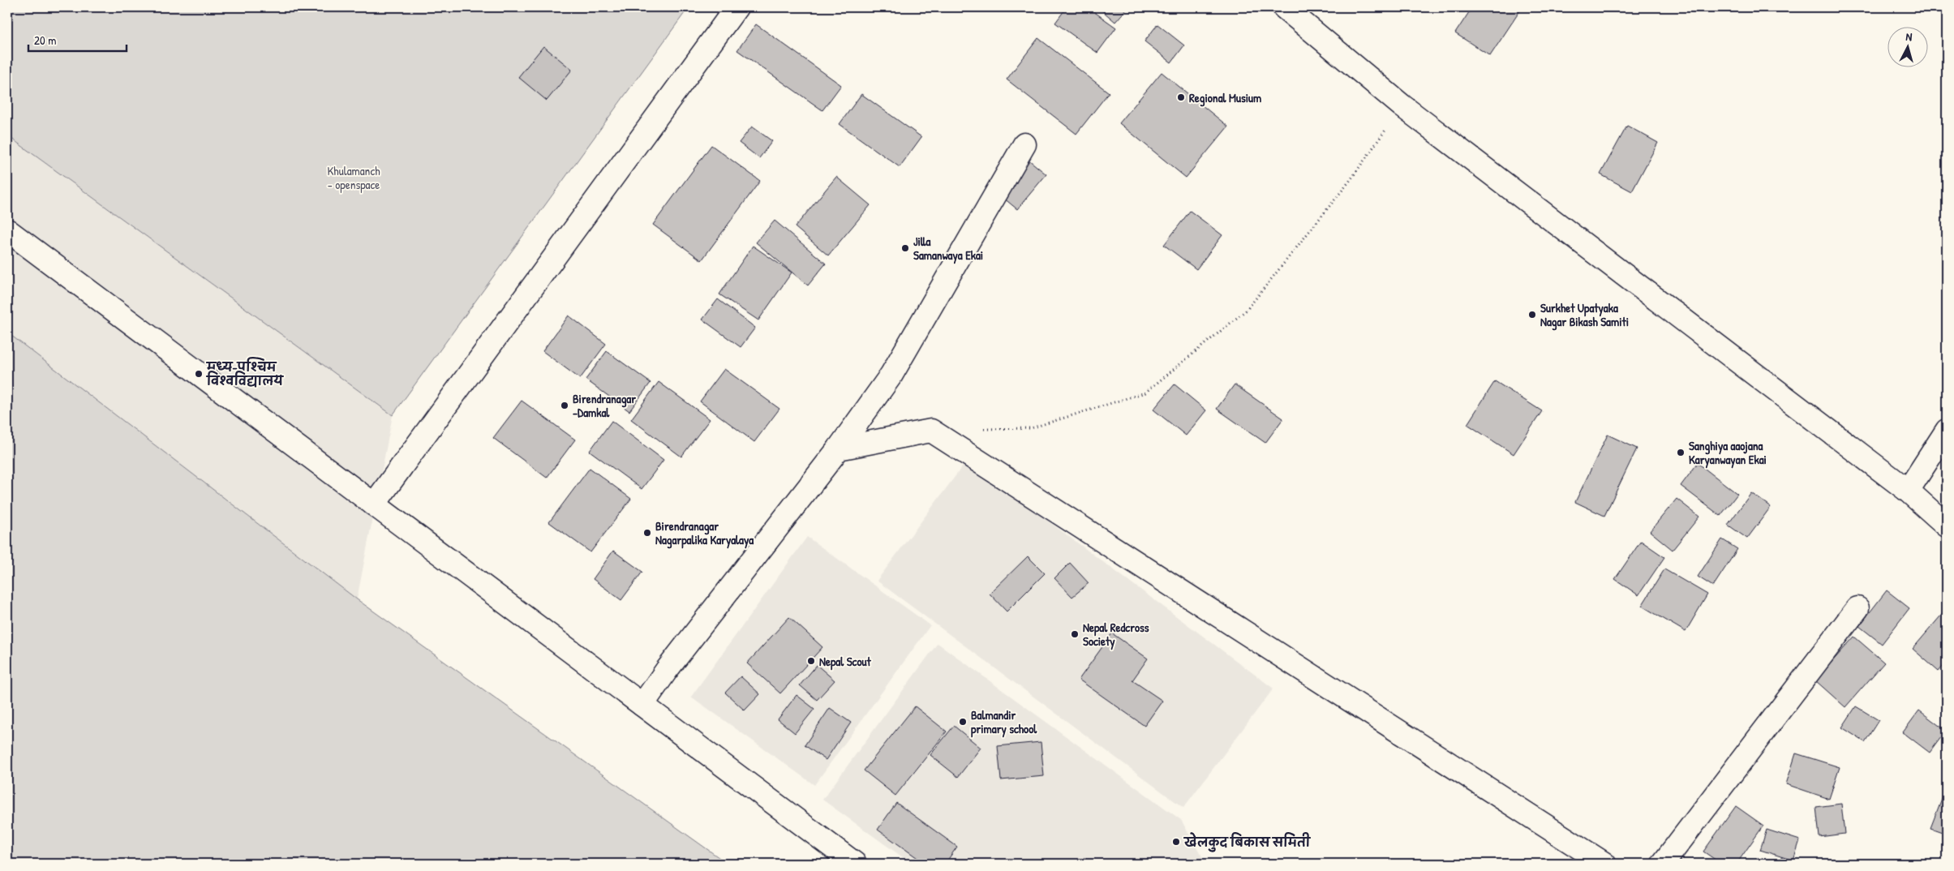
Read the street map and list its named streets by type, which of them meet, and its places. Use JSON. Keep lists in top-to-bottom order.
{
  "parks": ["Khulamanch - openspace"],
  "places": [
    "Regional Musium",
    "Jilla Samanwaya Ekai",
    "Surkhet Upatyaka Nagar Bikash Samiti",
    "मध्य-पश्चिम विश्वविद्यालय",
    "Birendranagar -Damkal",
    "Sanghiya aaojana Karyanwayan Ekai",
    "Birendranagar Nagarpalika Karyalaya",
    "Nepal Redcross Society",
    "Nepal Scout",
    "Balmandir primary school",
    "खेलकुद बिकास समिती"
  ],
  "scale_bar": "20 m",
  "north": "top"
}
